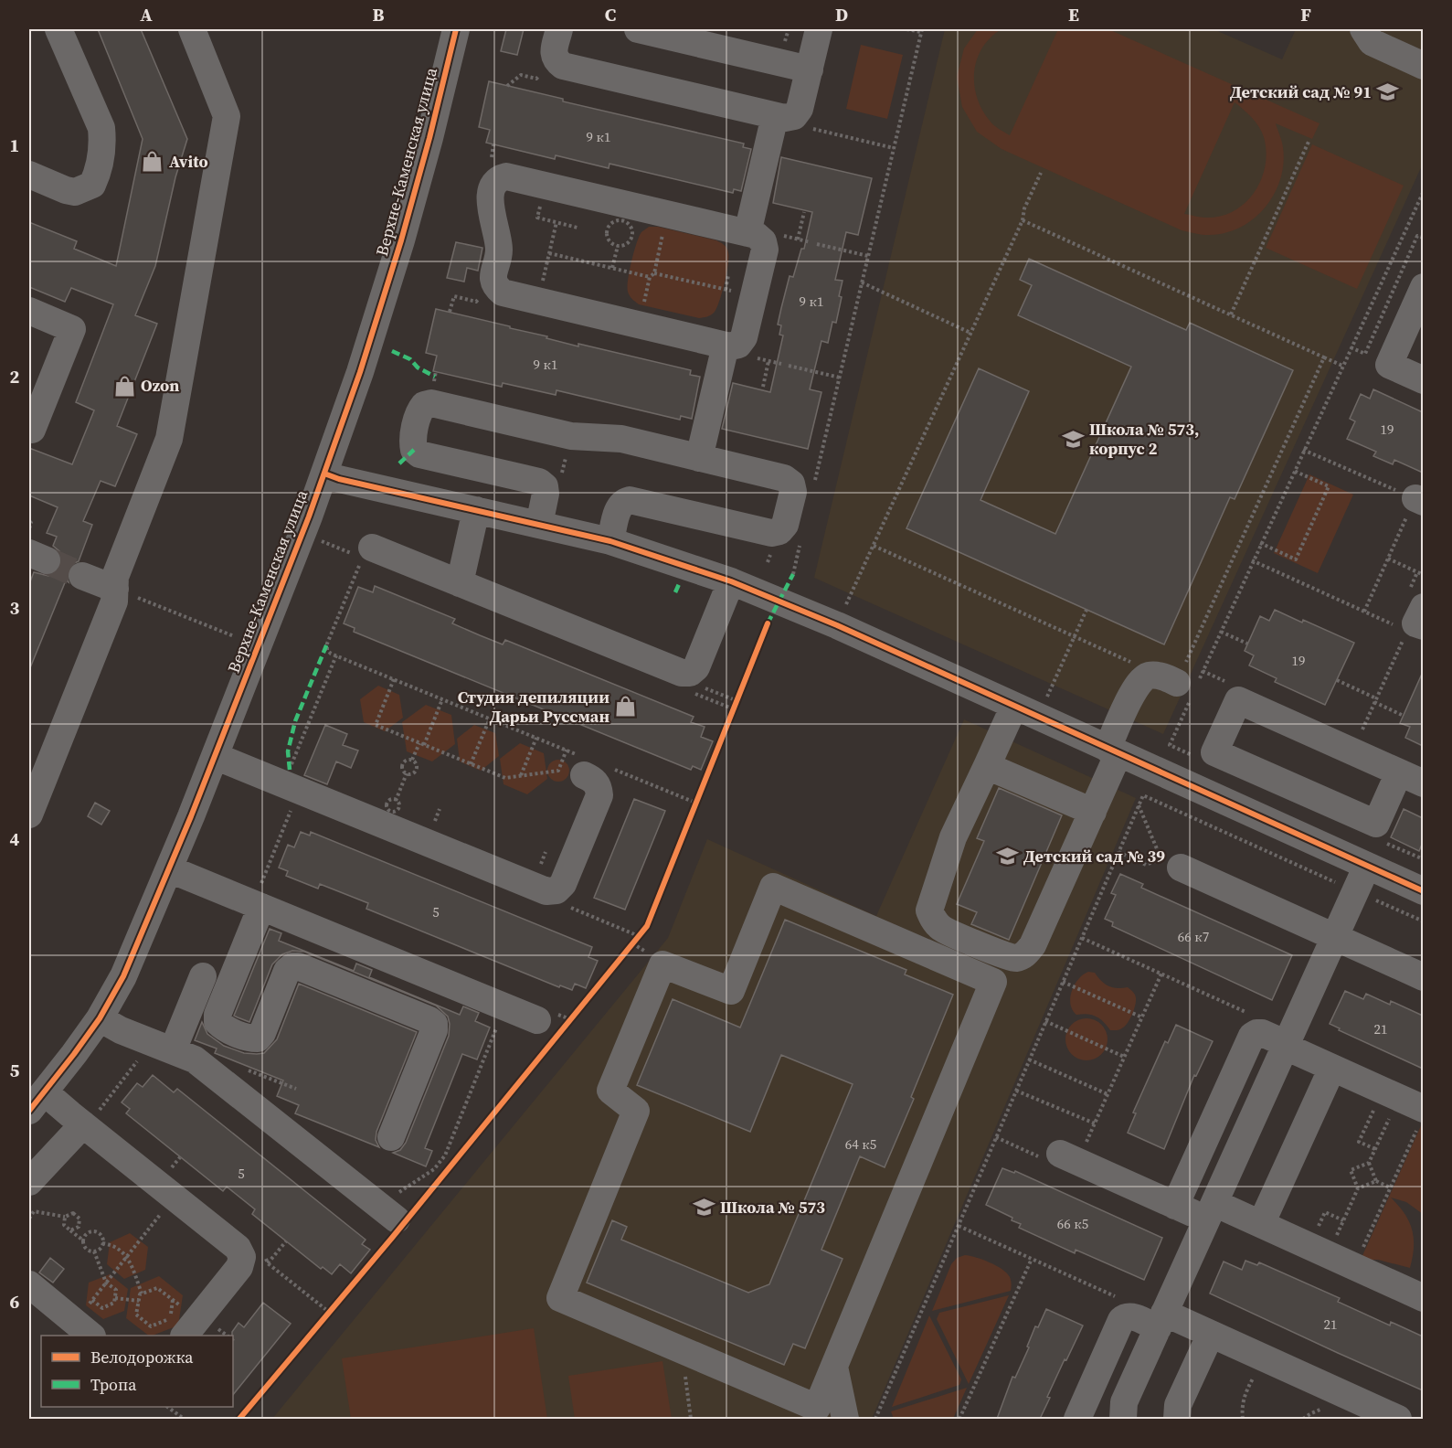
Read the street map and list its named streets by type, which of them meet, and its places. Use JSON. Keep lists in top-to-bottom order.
{
  "streets": {
    "street": ["Верхне-Каменская улица"]
  },
  "places": {
    "school or university": [
      "Детский сад № 91",
      "Школа № 573, корпус 2",
      "Детский сад № 39",
      "Школа № 573"
    ],
    "shop": ["Avito", "Ozon", "Студия депиляции Дарьи Руссман"]
  },
  "house_numbers": [
    "9 к1",
    "9 к1",
    "9 к1",
    "19",
    "19",
    "5",
    "66 к7",
    "21",
    "64 к5",
    "5",
    "66 к5",
    "21"
  ],
  "legend": ["Велодорожка", "Тропа"],
  "grid": {
    "columns": [
      "A",
      "B",
      "C",
      "D",
      "E",
      "F"
    ],
    "rows": [
      "1",
      "2",
      "3",
      "4",
      "5",
      "6"
    ]
  }
}
